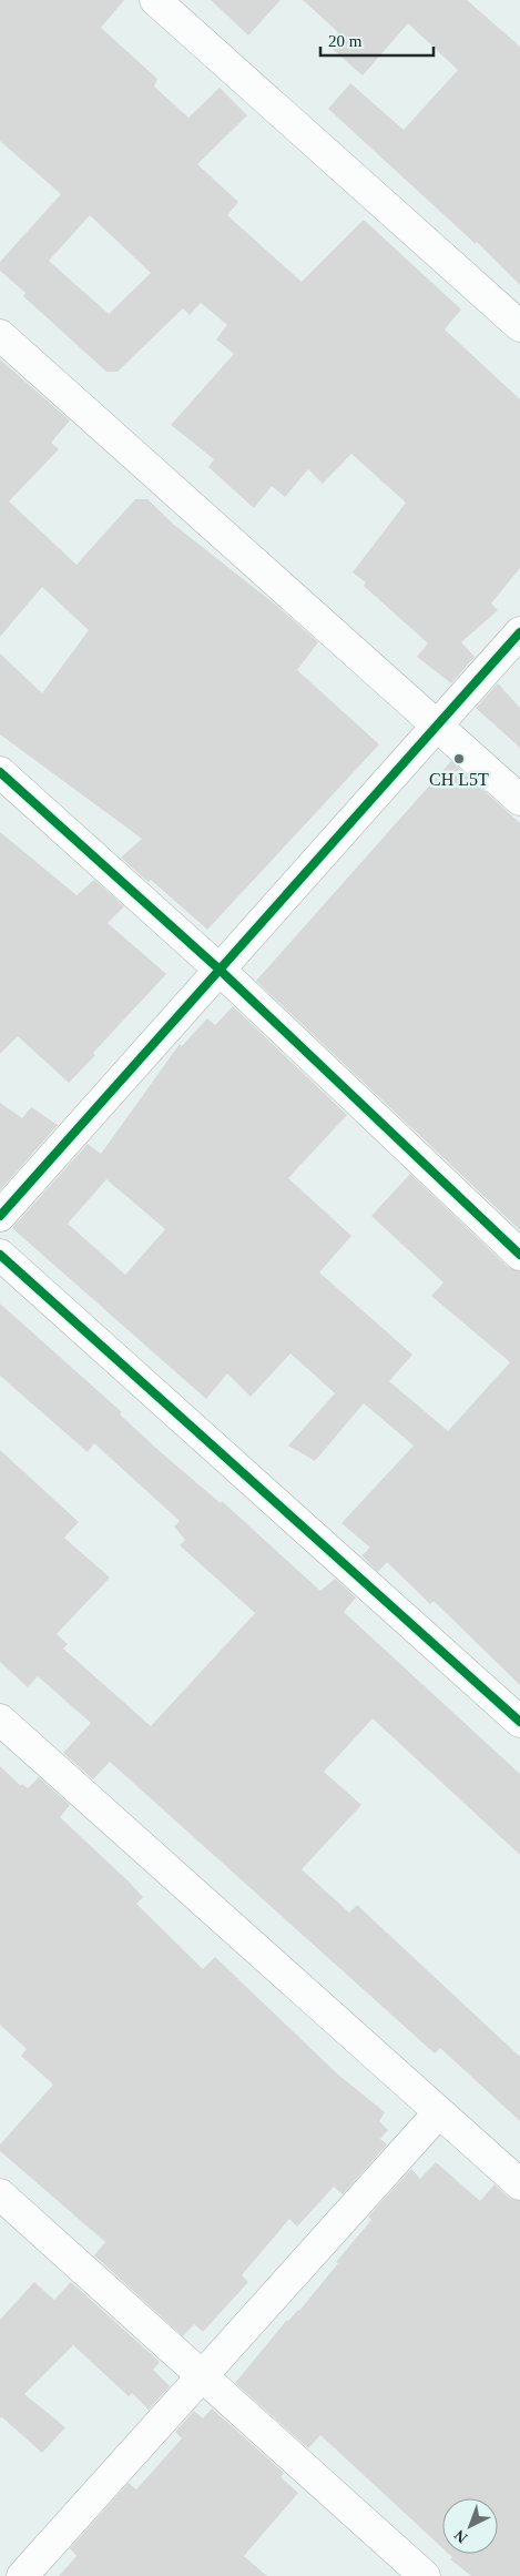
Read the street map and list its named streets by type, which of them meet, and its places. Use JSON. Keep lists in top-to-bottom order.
{
  "places": ["CH L5T"],
  "scale_bar": "20 m",
  "north": "bottom left"
}
